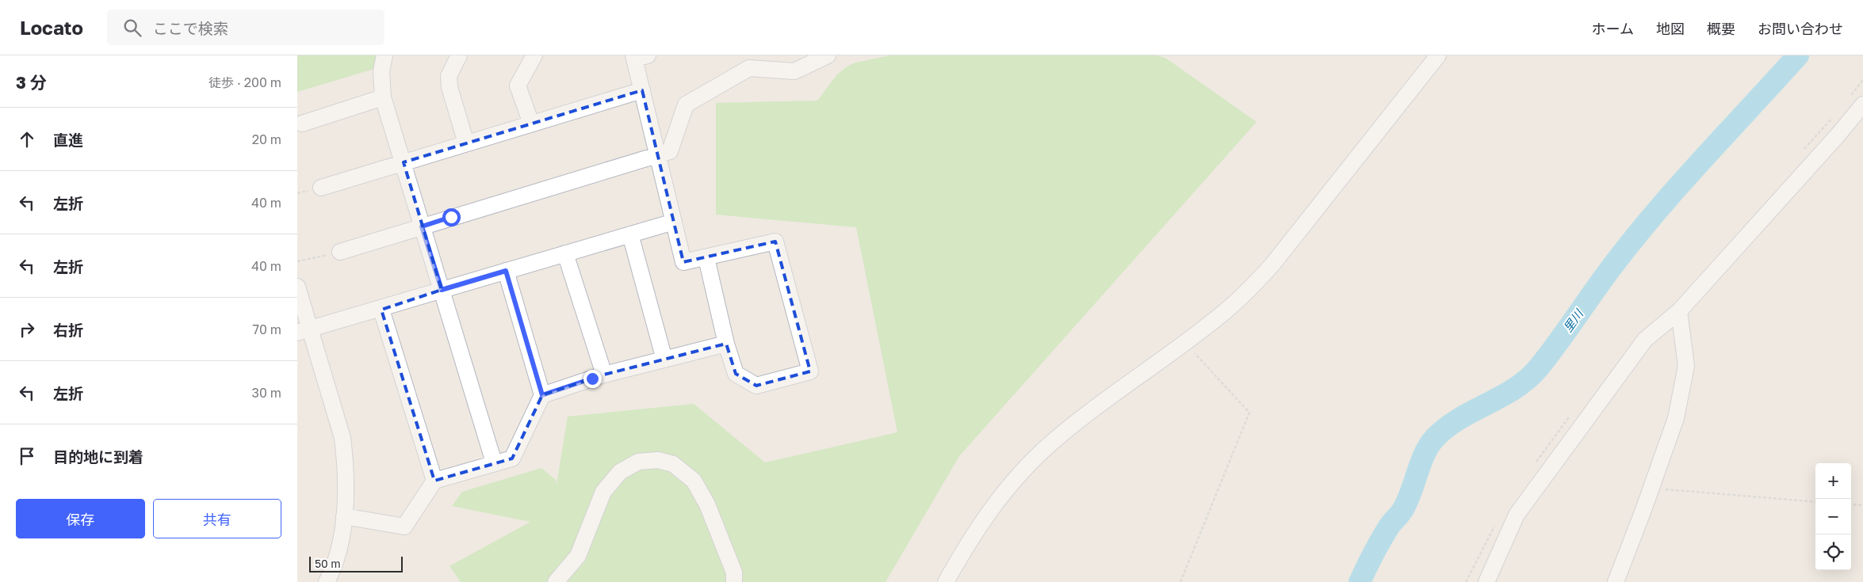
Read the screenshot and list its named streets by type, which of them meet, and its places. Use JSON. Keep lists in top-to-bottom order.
{
  "water": ["里川"],
  "scale_bar": "50 m",
  "page": {
    "header": "Locato",
    "search": "ここで検索",
    "nav": [
      "ホーム",
      "地図",
      "概要",
      "お問い合わせ"
    ],
    "heading": ["3 分", "徒歩 · 200 m"],
    "list": [
      ["直進", "20 m"],
      ["左折", "40 m"],
      ["左折", "40 m"],
      ["右折", "70 m"],
      ["左折", "30 m"],
      "目的地に到着"
    ],
    "map_buttons": ["+", "−"],
    "buttons": ["保存", "共有"],
    "scale": "50 m"
  }
}
